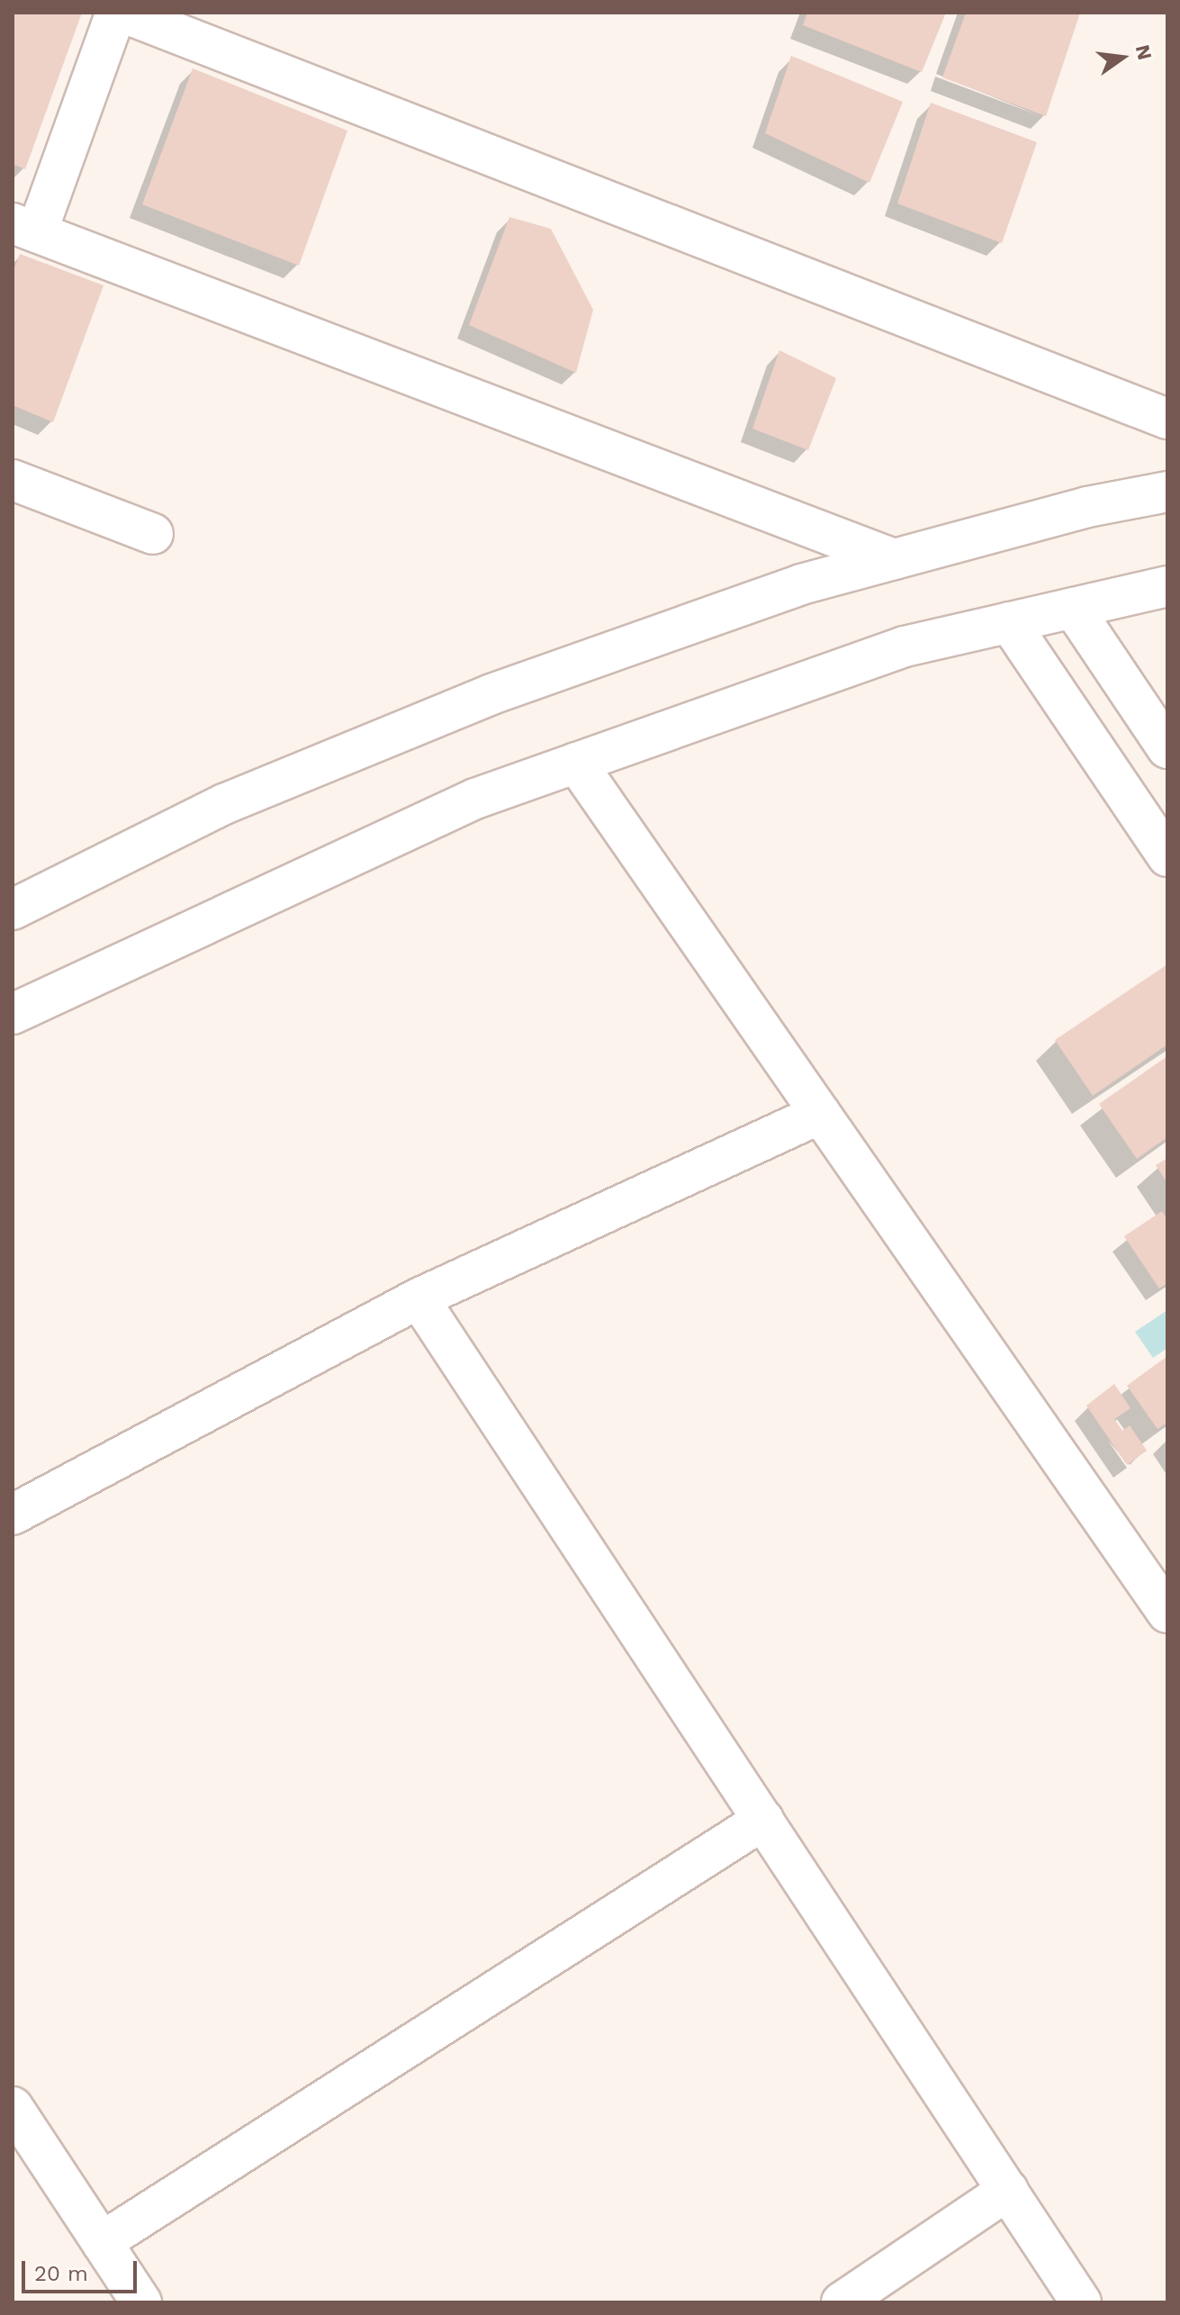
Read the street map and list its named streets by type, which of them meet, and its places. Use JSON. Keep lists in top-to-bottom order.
{
  "scale_bar": "20 m",
  "north": "right"
}
